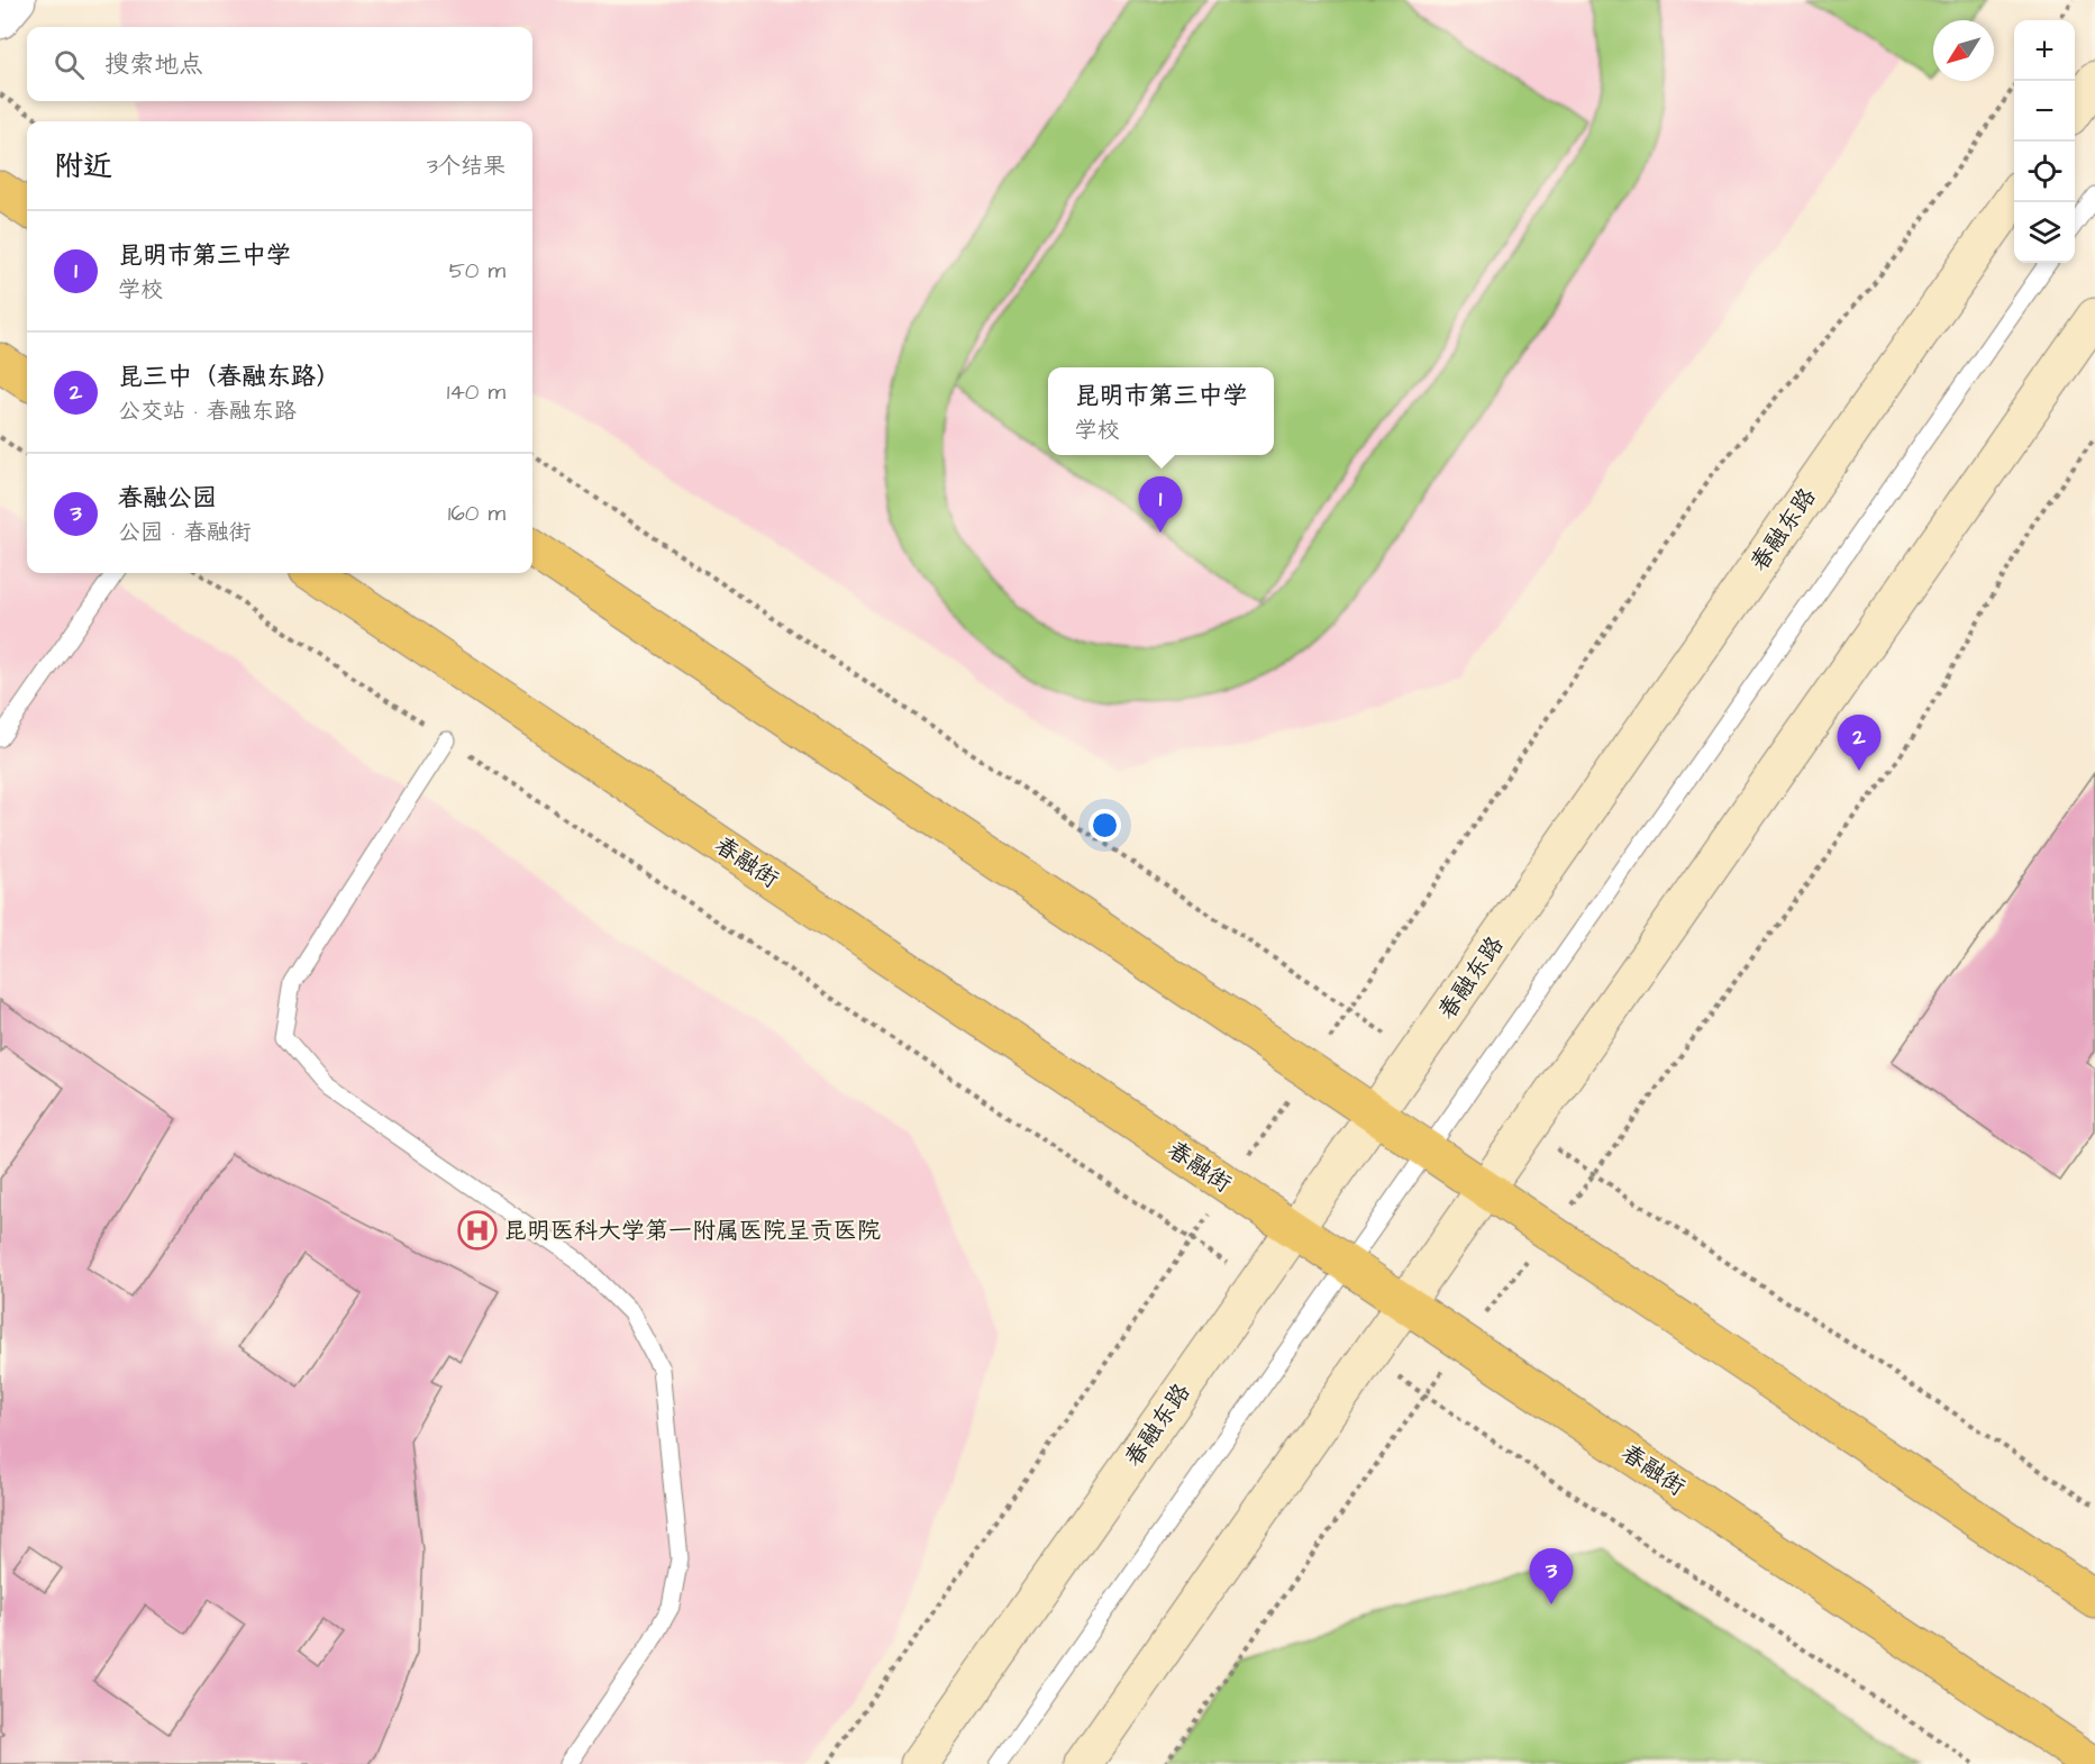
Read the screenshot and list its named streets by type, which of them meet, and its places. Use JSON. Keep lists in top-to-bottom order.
{
  "streets": {
    "main road": ["春融东路", "春融街"]
  },
  "crossings": [
    ["春融东路", "春融街"]
  ],
  "places": {
    "hospital": ["昆明医科大学第一附属医院呈贡医院"]
  },
  "north": "bottom left",
  "page": {
    "map_buttons": ["+", "−"],
    "search": "搜索地点",
    "heading": ["附近", "3个结果"],
    "list": [
      {
        "mark": "1",
        "name": "昆明市第三中学",
        "note": "学校",
        "value": "50 m"
      },
      {
        "mark": "2",
        "name": "昆三中（春融东路）",
        "note": "公交站 · 春融东路",
        "value": "140 m"
      },
      {
        "mark": "3",
        "name": "春融公园",
        "note": "公园 · 春融街",
        "value": "160 m"
      }
    ],
    "popup": ["昆明市第三中学", "学校"],
    "pins": ["1", "2", "3"]
  }
}
